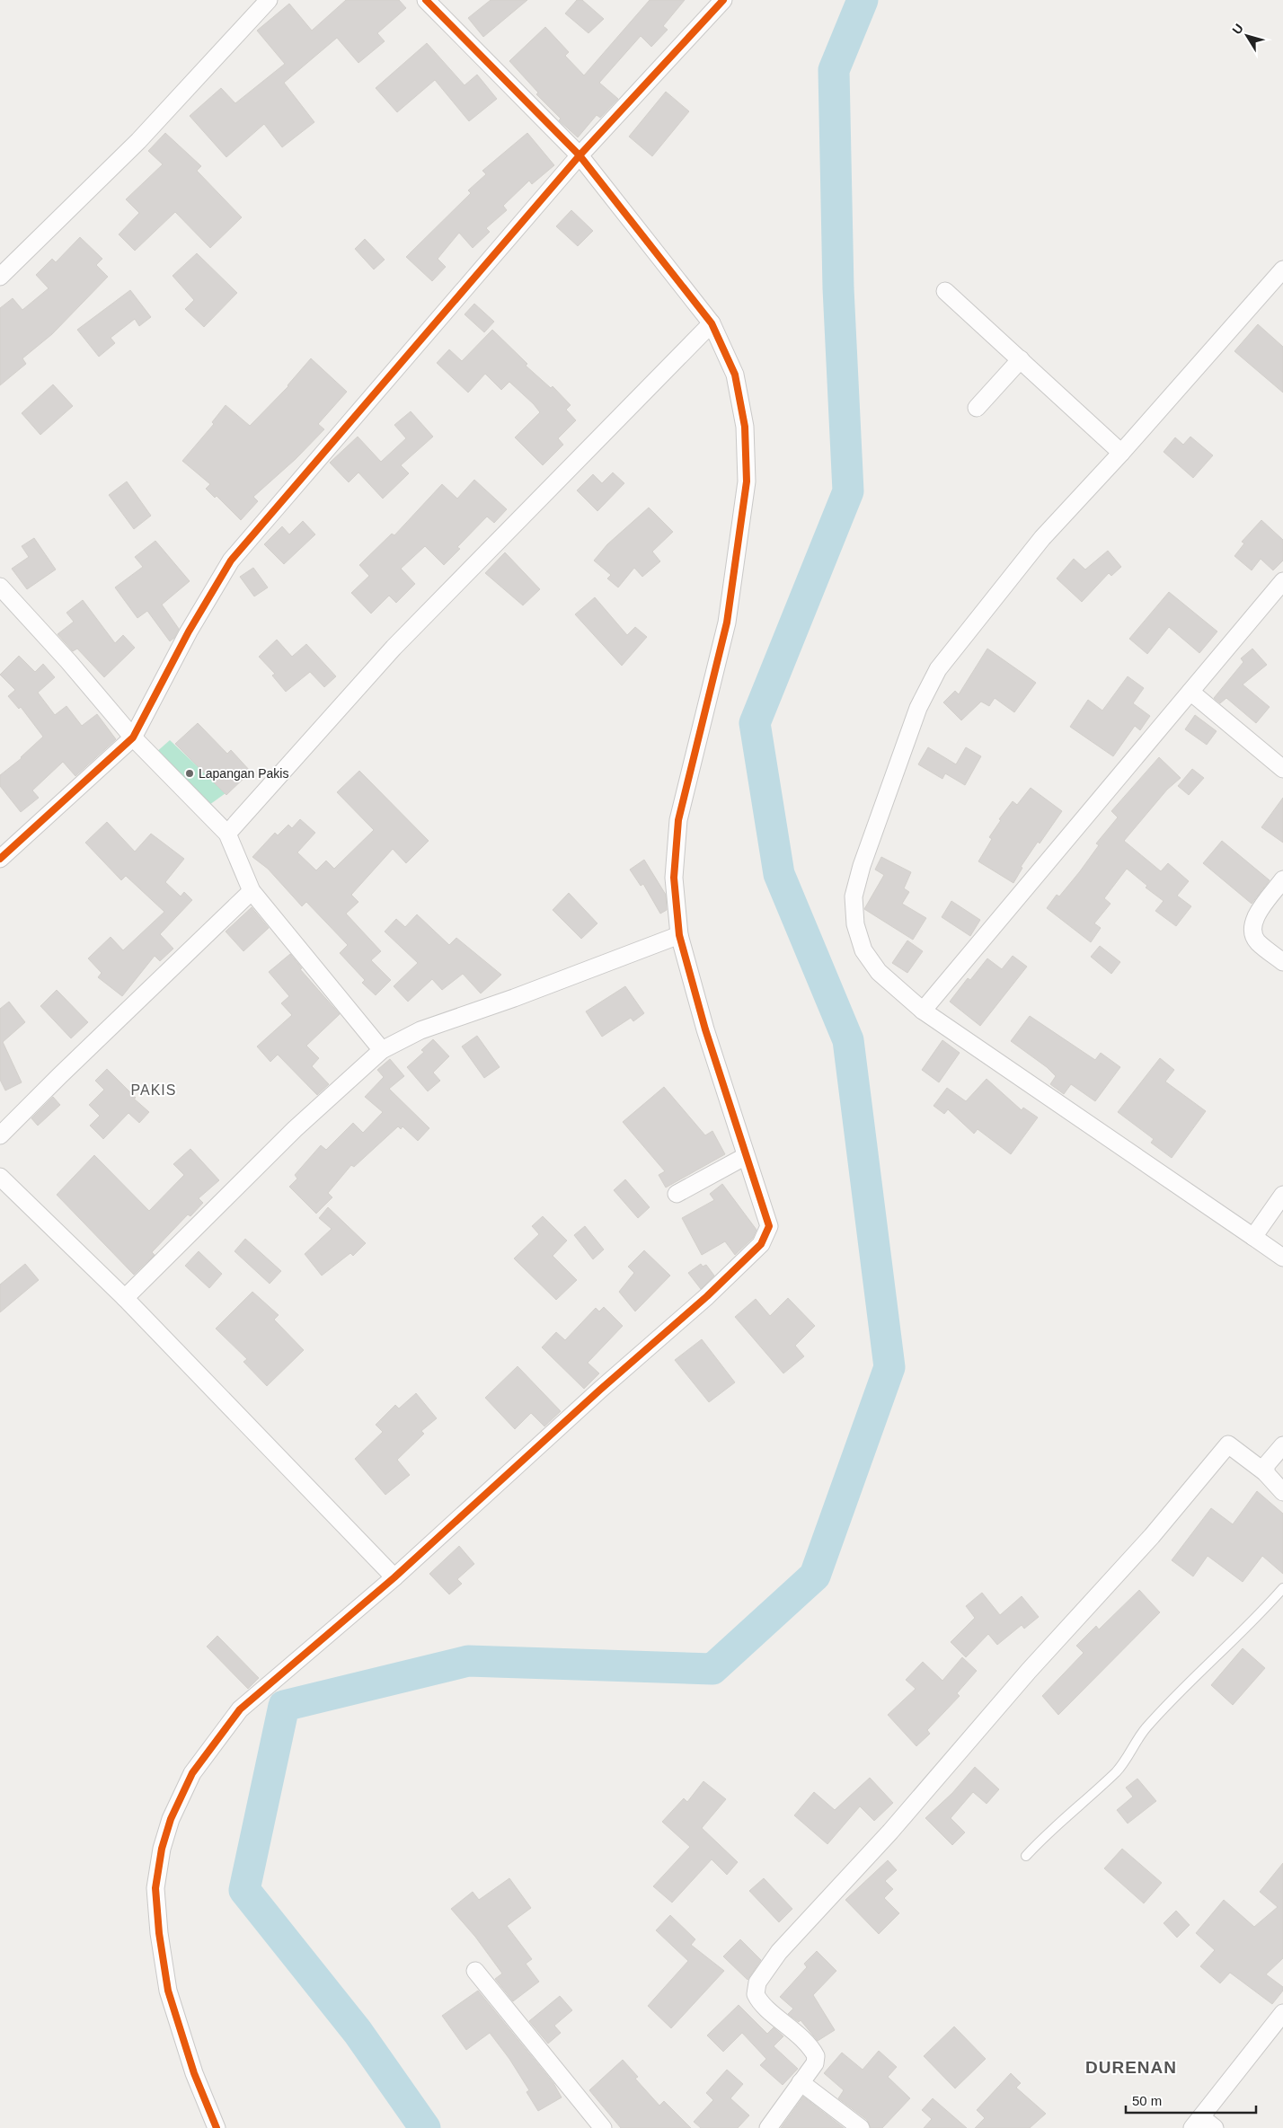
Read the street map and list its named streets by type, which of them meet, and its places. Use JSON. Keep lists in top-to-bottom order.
{
  "districts": ["PAKIS", "DURENAN"],
  "places": ["Lapangan Pakis"],
  "scale_bar": "50 m",
  "north": "top left"
}
